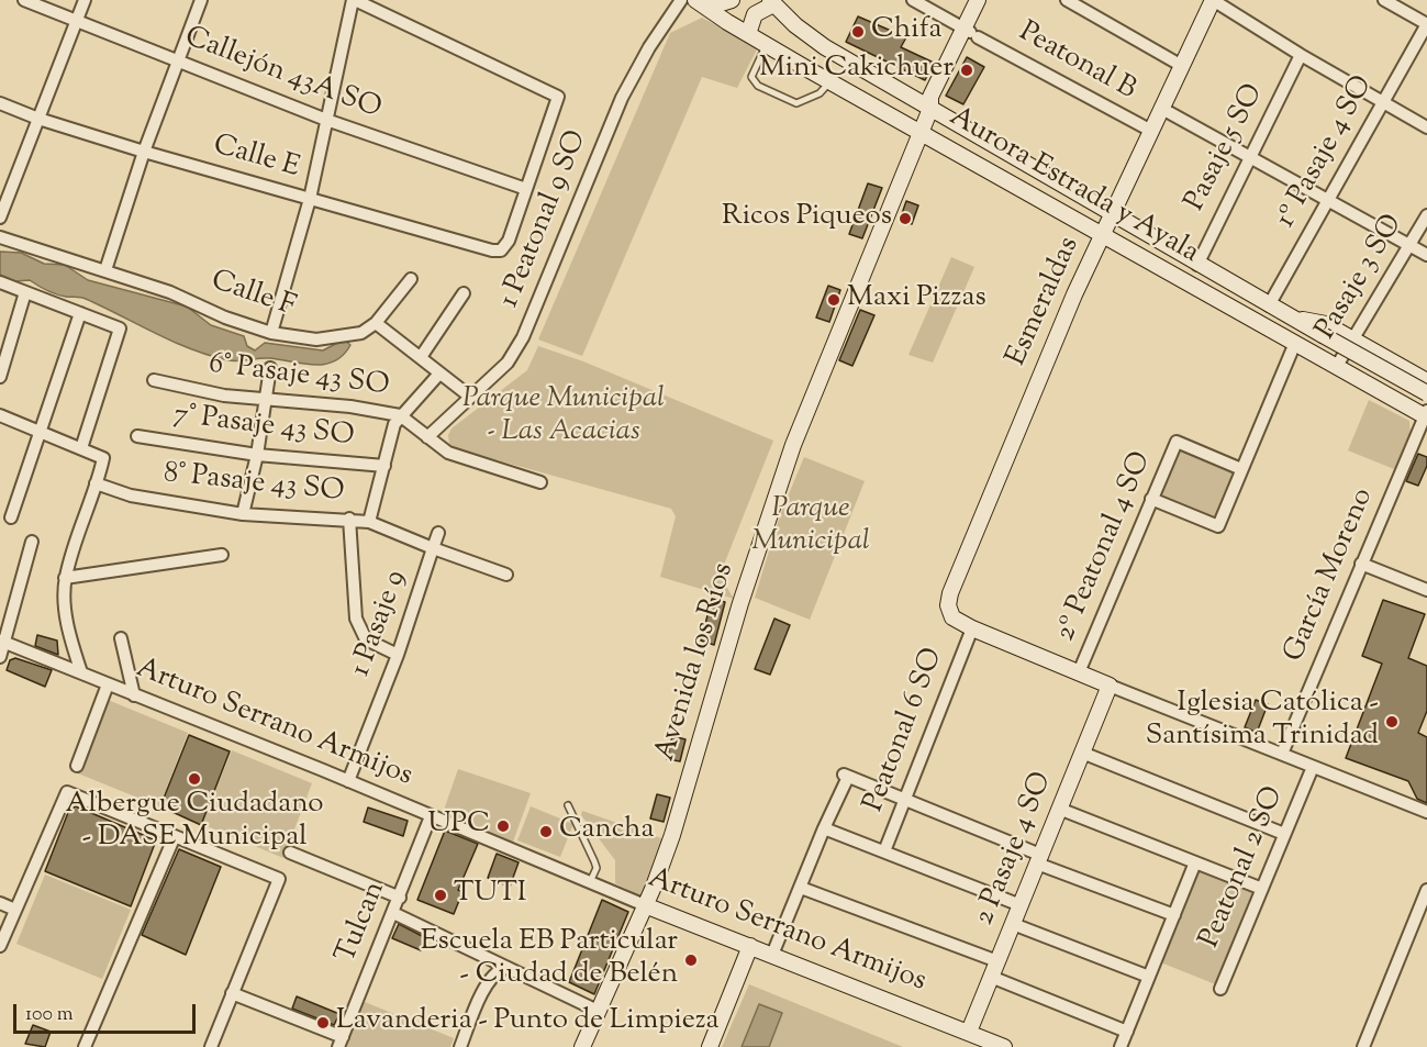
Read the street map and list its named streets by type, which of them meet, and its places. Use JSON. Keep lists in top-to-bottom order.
{
  "streets": {
    "street": [
      "Peatonal B",
      "Callejón 43A SO",
      "Pasaje 5 SO",
      "1º Pasaje 4 SO",
      "Calle E",
      "Aurora Estrada y Ayala",
      "1 Peatonal 9 SO",
      "Pasaje 3 SO",
      "Calle F",
      "Esmeraldas",
      "6° Pasaje 43 SO",
      "7° Pasaje 43 SO",
      "8° Pasaje 43 SO",
      "2º Peatonal 4 SO",
      "García Moreno",
      "1 Pasaje 9",
      "Avenida los Ríos",
      "Arturo Serrano Armijos",
      "Peatonal 6 SO",
      "2 Pasaje 4 SO",
      "Peatonal 2 SO",
      "Tulcan"
    ]
  },
  "crossings": [
    ["Peatonal B", "Esmeraldas"],
    ["Peatonal B", "Avenida los Ríos"],
    ["Callejón 43A SO", "Calle E"],
    ["Pasaje 5 SO", "Aurora Estrada y Ayala"],
    ["1º Pasaje 4 SO", "Aurora Estrada y Ayala"],
    ["Aurora Estrada y Ayala", "Pasaje 3 SO"],
    ["Aurora Estrada y Ayala", "Esmeraldas"],
    ["Aurora Estrada y Ayala", "García Moreno"],
    ["Aurora Estrada y Ayala", "Avenida los Ríos"],
    ["1 Peatonal 9 SO", "6° Pasaje 43 SO"],
    ["Esmeraldas", "Peatonal 6 SO"],
    ["8° Pasaje 43 SO", "1 Pasaje 9"],
    ["1 Pasaje 9", "Arturo Serrano Armijos"],
    ["Avenida los Ríos", "Arturo Serrano Armijos"],
    ["Arturo Serrano Armijos", "2 Pasaje 4 SO"],
    ["Arturo Serrano Armijos", "Tulcan"]
  ],
  "parks": ["Parque Municipal - Las Acacias", "Parque Municipal"],
  "places": [
    "Chifa",
    "Mini Cakichuer",
    "Ricos Piqueos",
    "Maxi Pizzas",
    "Iglesia Católica - Santísima Trinidad",
    "Albergue Ciudadano - DASE Municipal",
    "UPC",
    "Cancha",
    "TUTI",
    "Escuela EB Particular - Ciudad de Belén",
    "Lavanderia - Punto de Limpieza"
  ],
  "scale_bar": "100 m"
}
